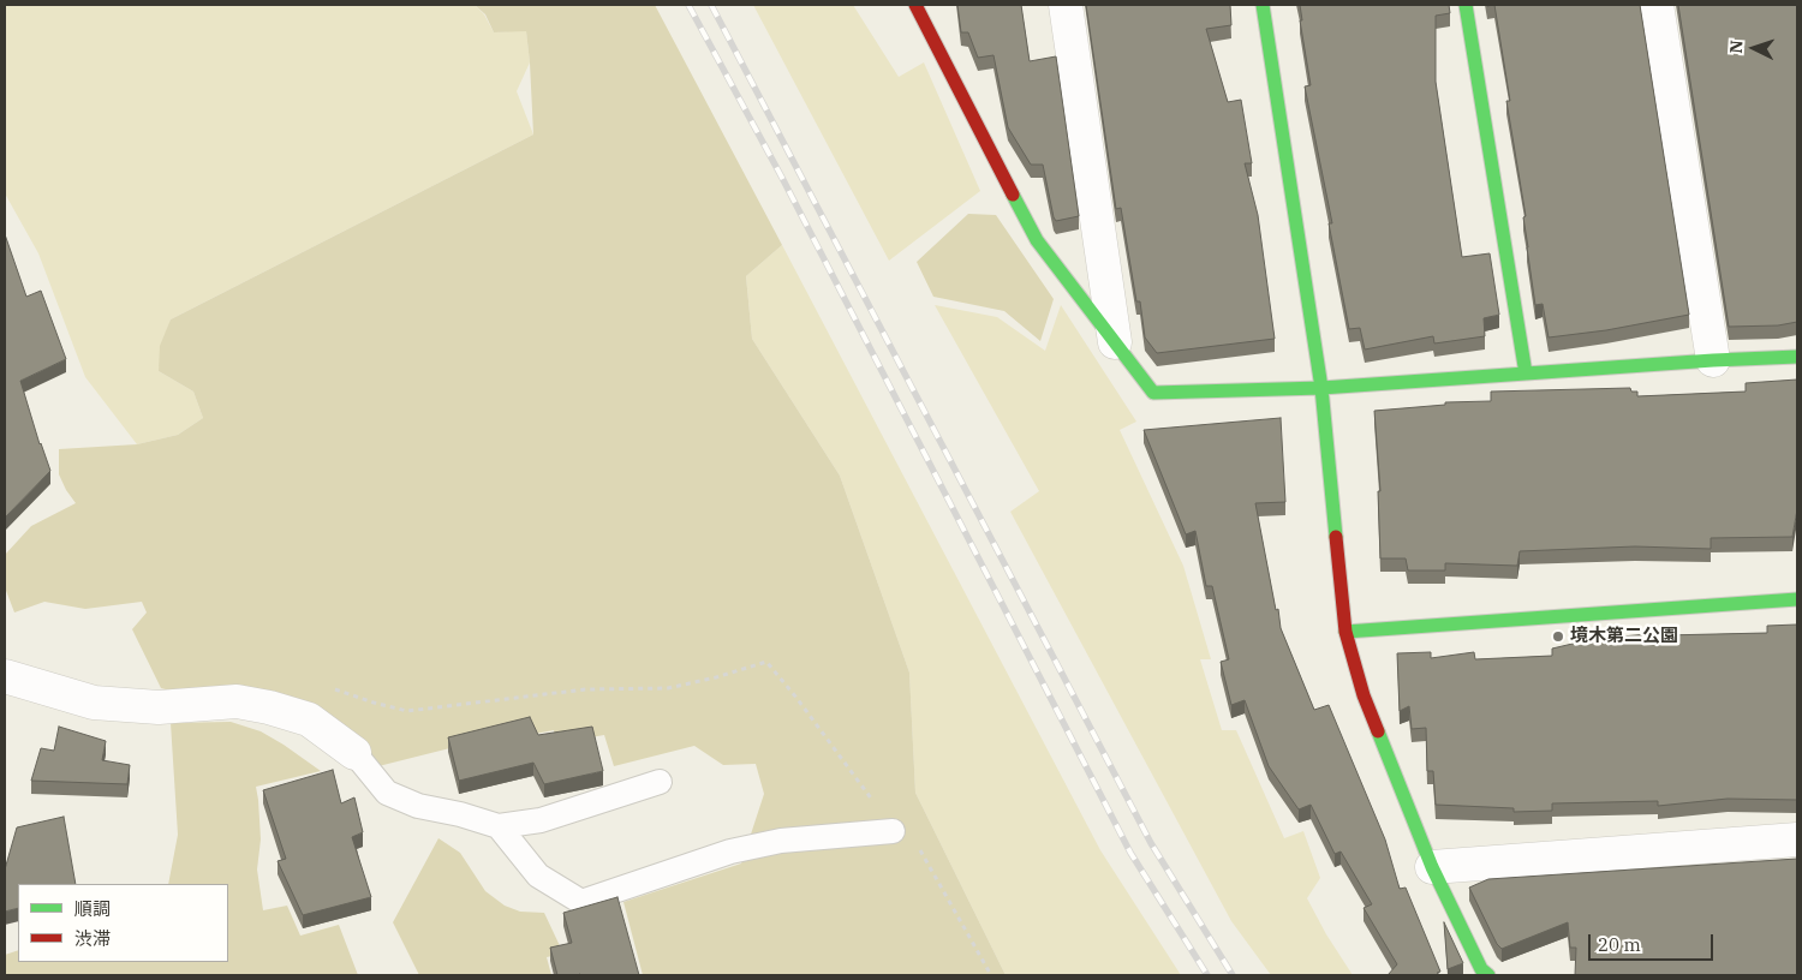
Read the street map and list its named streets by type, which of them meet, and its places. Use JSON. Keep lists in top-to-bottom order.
{
  "places": ["境木第二公園"],
  "legend": ["順調", "渋滞"],
  "scale_bar": "20 m",
  "north": "left"
}
